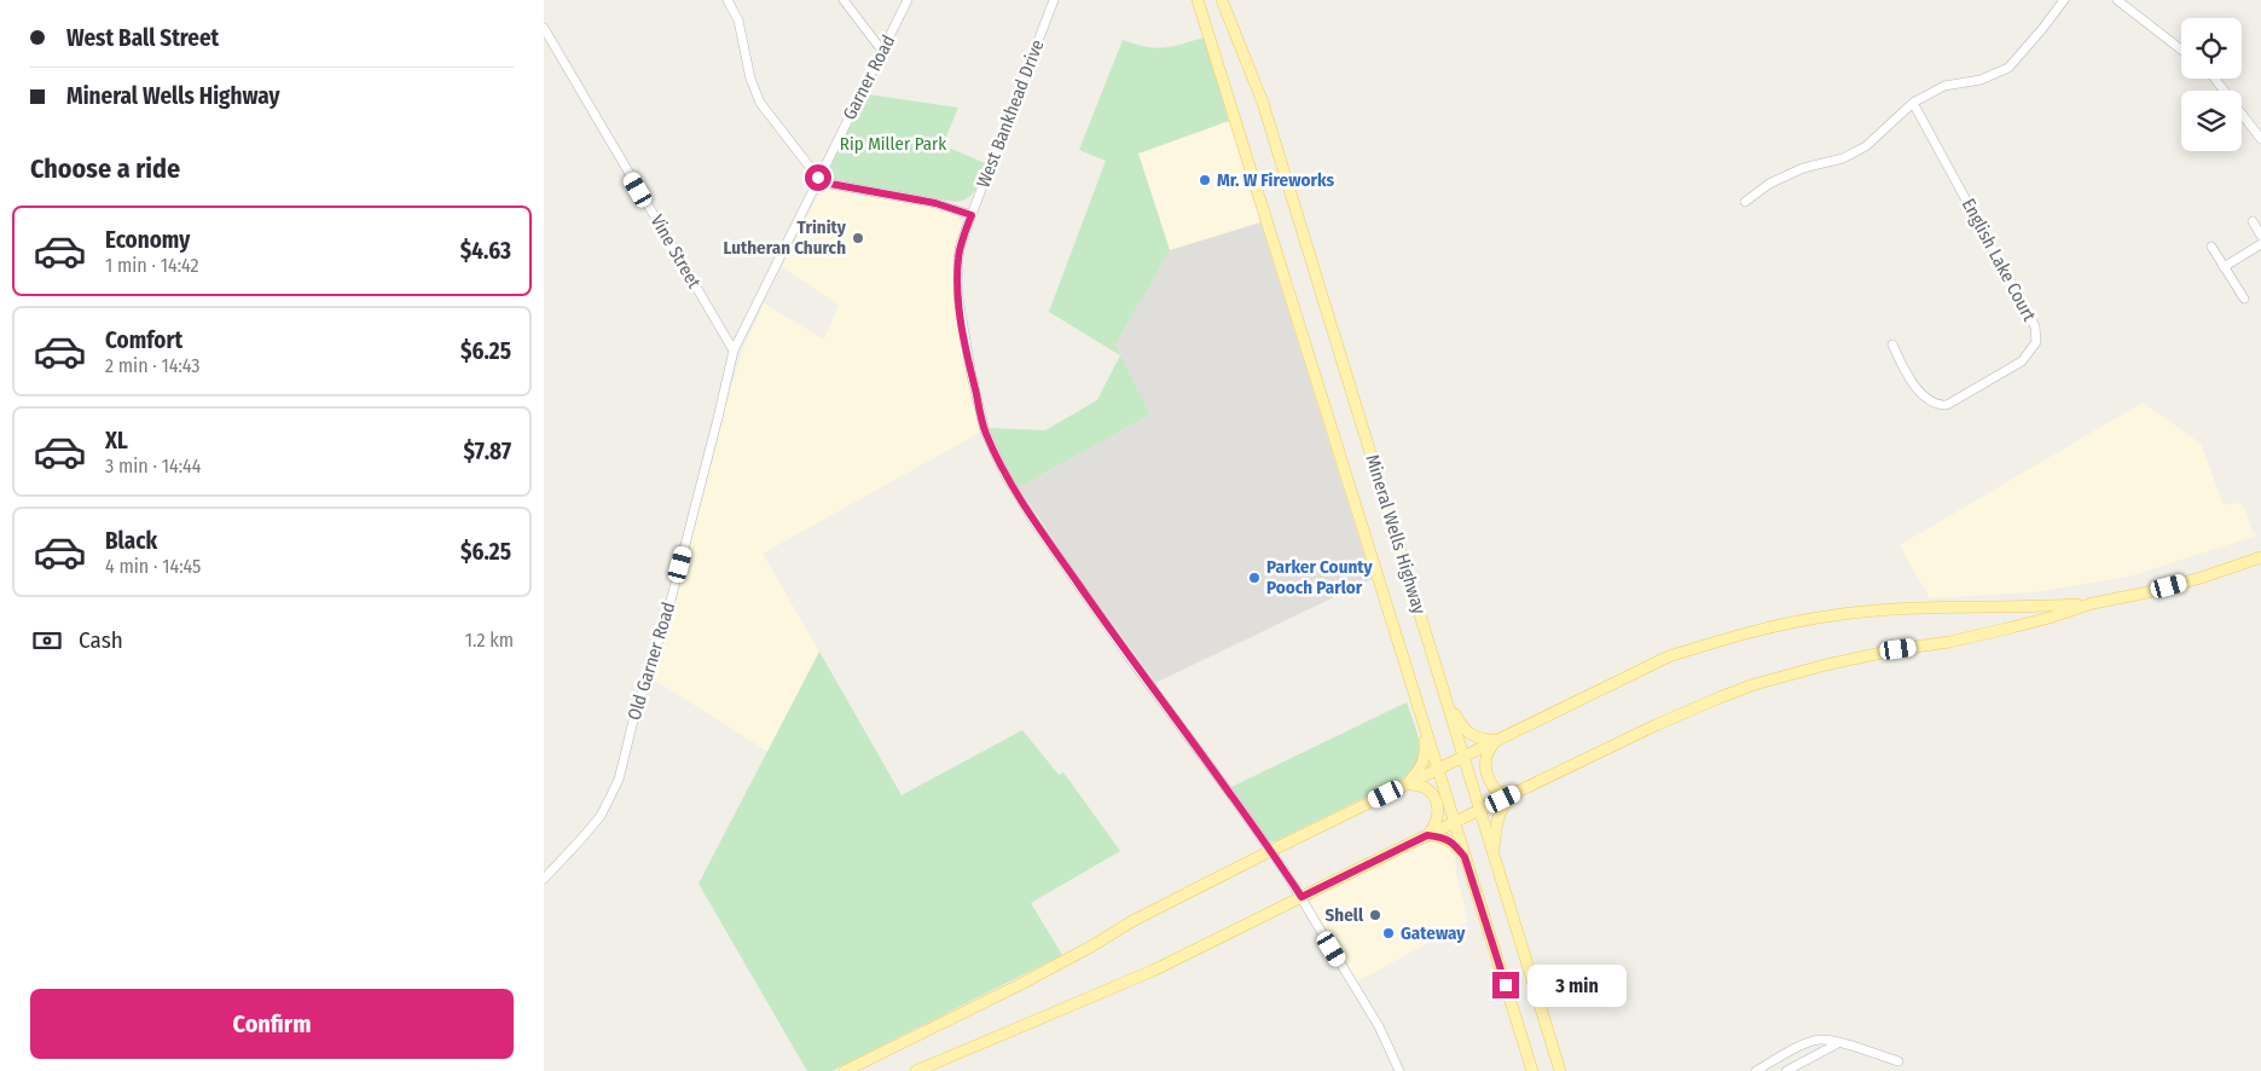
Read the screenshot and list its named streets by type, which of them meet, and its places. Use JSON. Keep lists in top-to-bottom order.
{
  "streets": {
    "main road": ["Mineral Wells Highway"],
    "street": [
      "Garner Road",
      "West Bankhead Drive",
      "Vine Street",
      "English Lake Court",
      "Old Garner Road"
    ]
  },
  "crossings": [
    ["Garner Road", "Vine Street"],
    ["Garner Road", "Old Garner Road"],
    ["Vine Street", "Old Garner Road"]
  ],
  "parks": ["Rip Miller Park"],
  "places": [
    "Mr. W Fireworks",
    "Trinity Lutheran Church",
    "Parker County Pooch Parlor",
    "Shell",
    "Gateway"
  ],
  "page": {
    "banner": ["West Ball Street", "Mineral Wells Highway"],
    "heading": "Choose a ride",
    "list": [
      {
        "name": "Economy",
        "note": "1 min · 14:42",
        "value": "$4.63"
      },
      {
        "name": "Comfort",
        "note": "2 min · 14:43",
        "value": "$6.25"
      },
      {
        "name": "XL",
        "note": "3 min · 14:44",
        "value": "$7.87"
      },
      {
        "name": "Black",
        "note": "4 min · 14:45",
        "value": "$6.25"
      }
    ],
    "pay": ["Cash", "1.2 km"],
    "bubble": "3 min",
    "buttons": "Confirm"
  }
}
